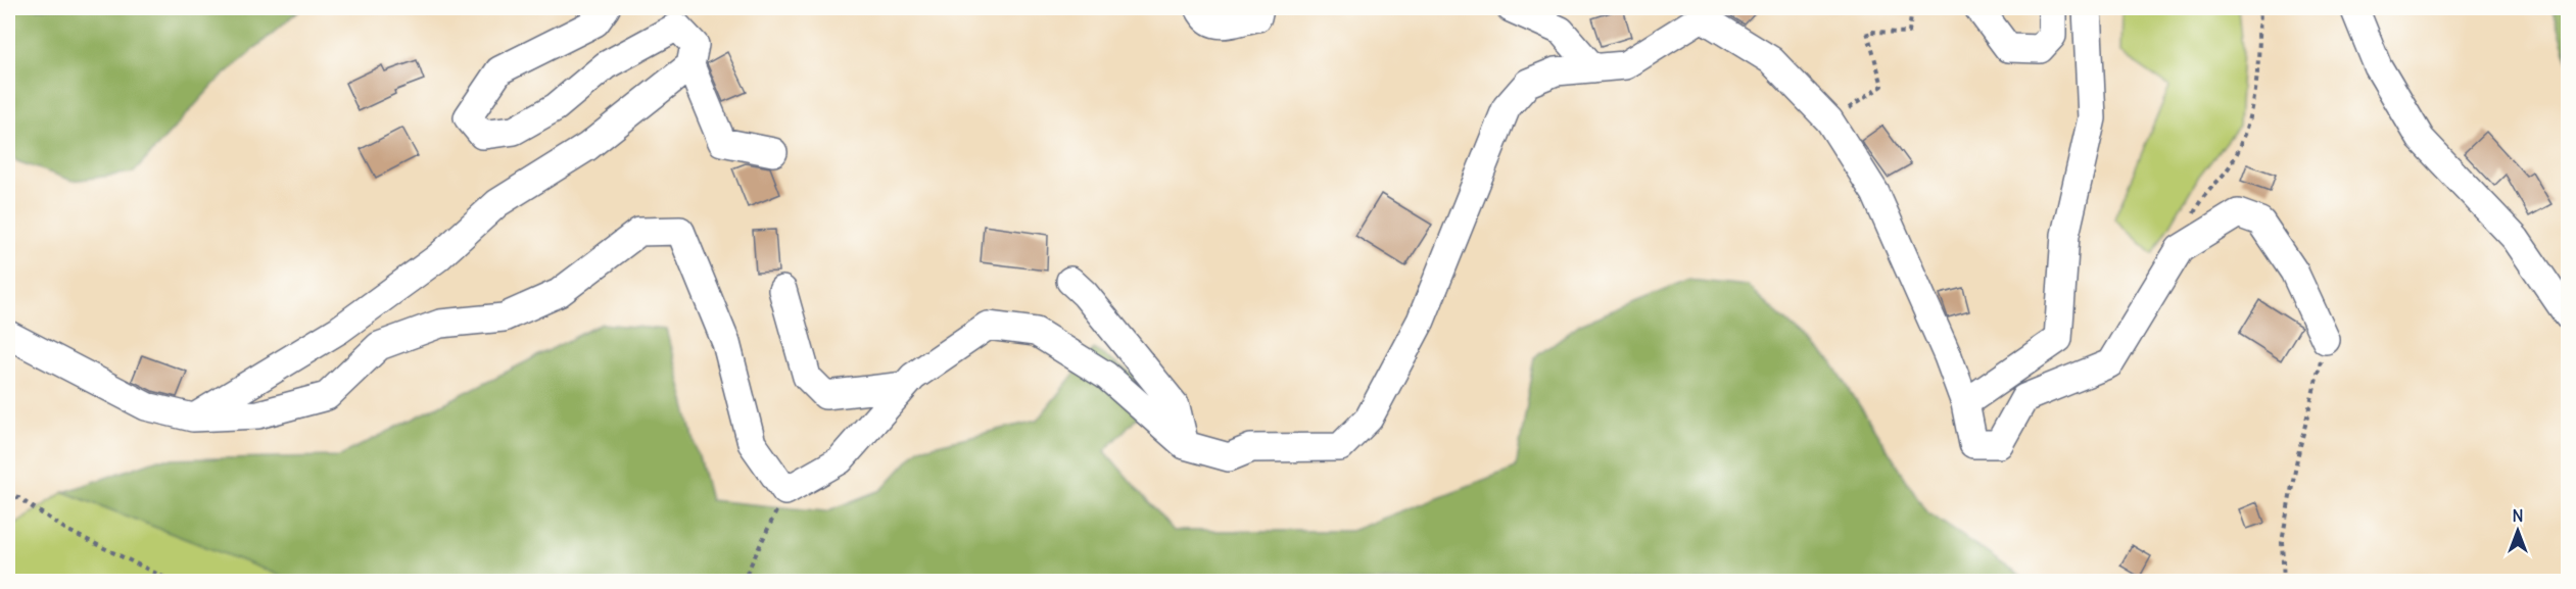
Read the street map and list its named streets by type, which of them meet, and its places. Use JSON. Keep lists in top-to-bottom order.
{
  "north": "top"
}
